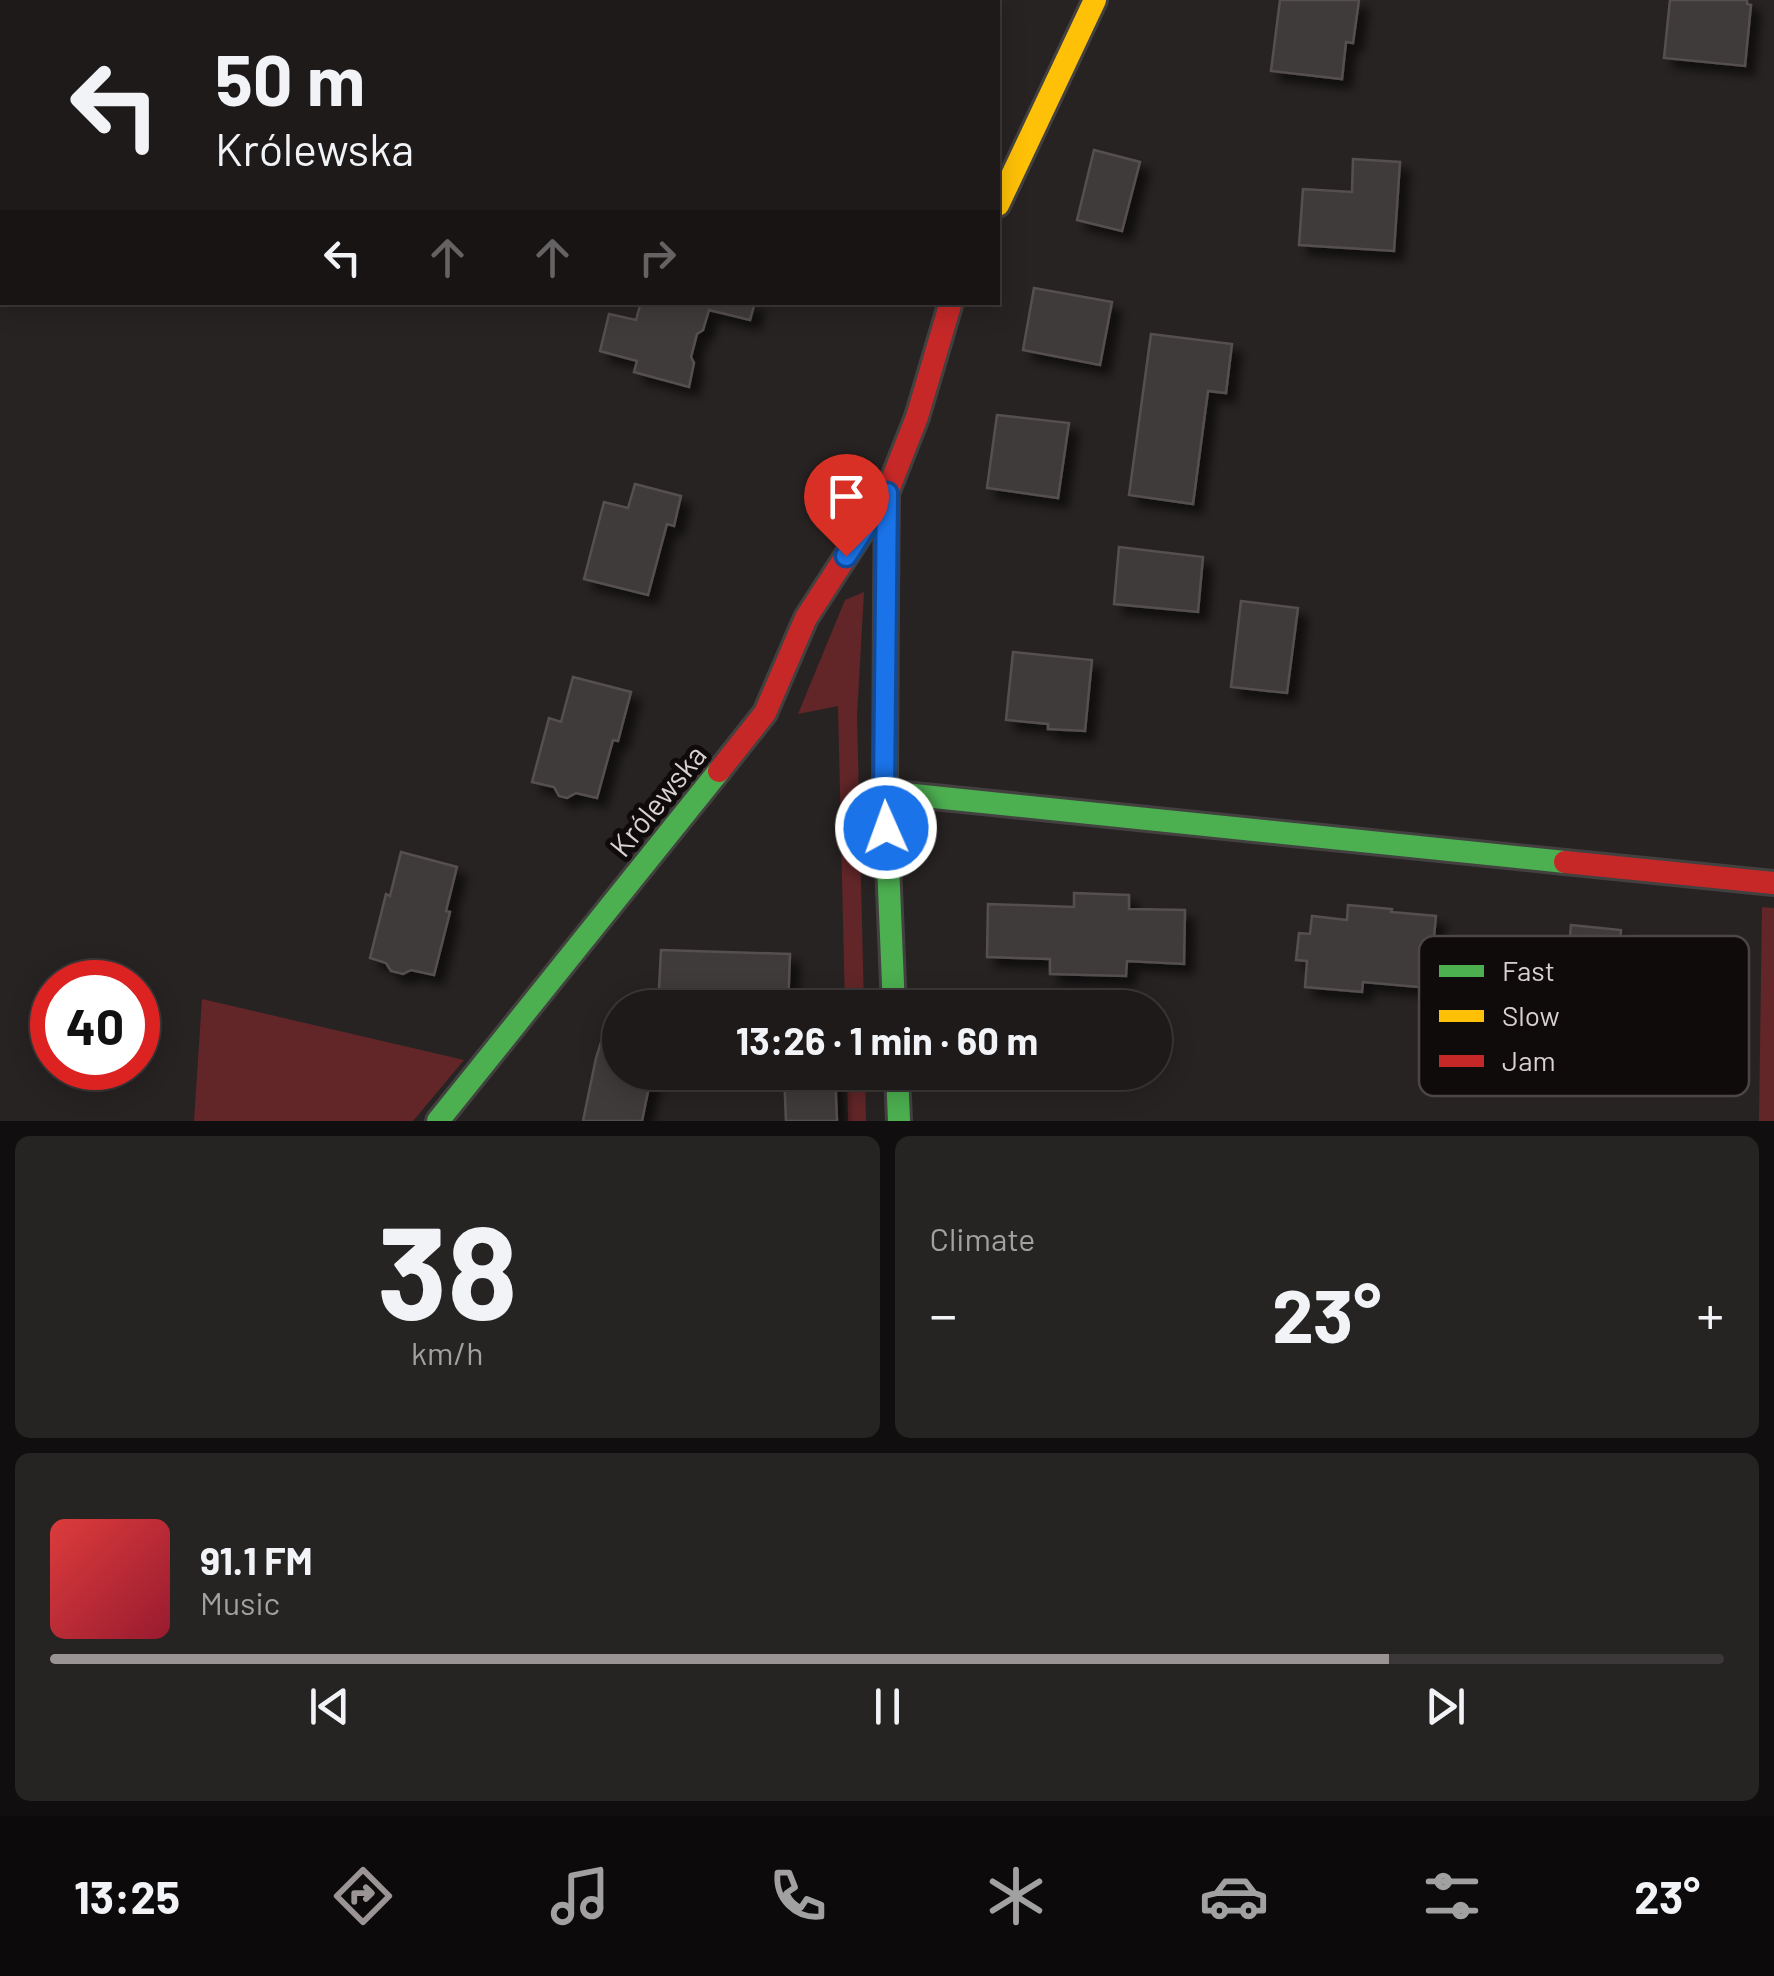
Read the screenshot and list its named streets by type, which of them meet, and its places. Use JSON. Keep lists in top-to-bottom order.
{
  "streets": {
    "street": ["Królewska"]
  },
  "legend": ["Fast", "Slow", "Jam"],
  "page": {
    "turn": ["50 m", "Królewska"],
    "limit": "40",
    "trip": "13:26 · 1 min · 60 m",
    "tile": [
      ["38", "km/h"],
      "Climate"
    ],
    "heat": ["−", "23°", "+"],
    "song": ["91.1 FM", "Music"],
    "tabs": ["13:25", "23°"]
  }
}
